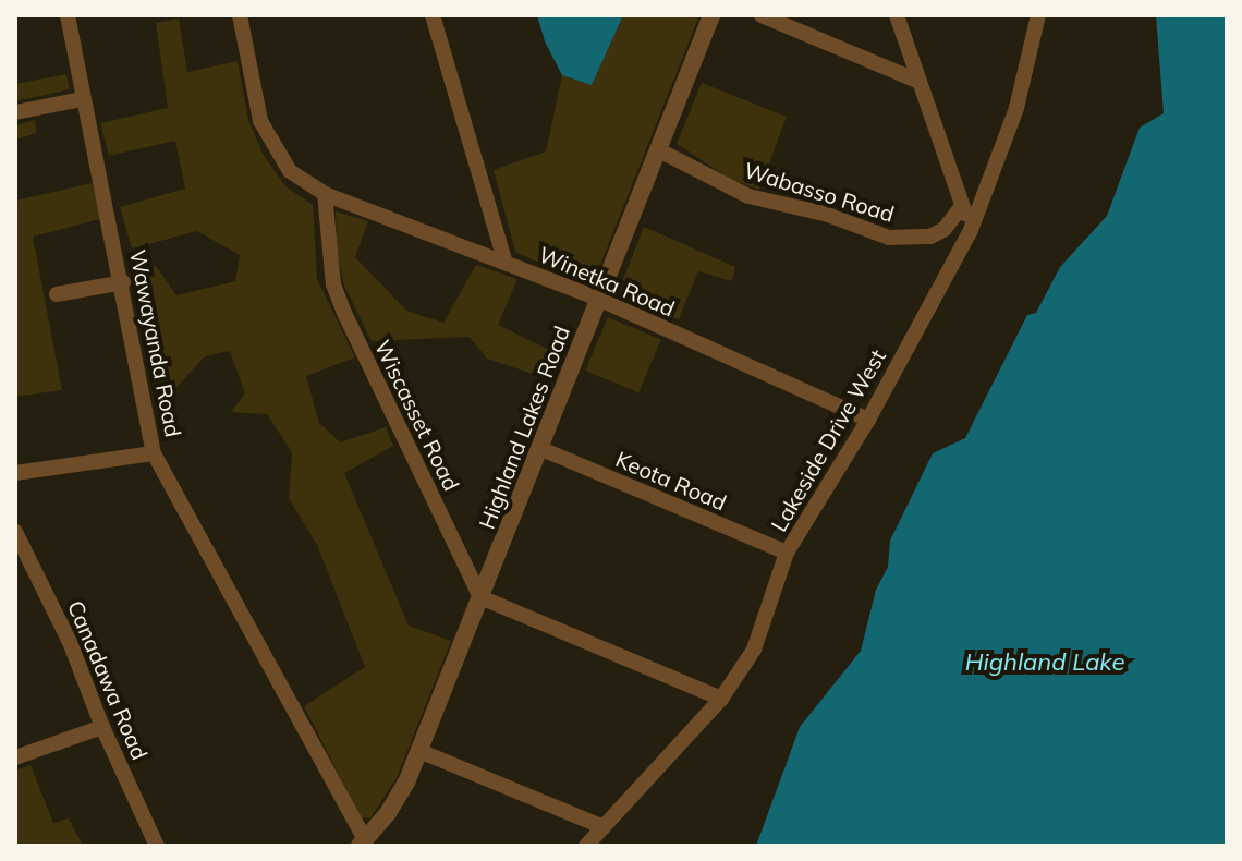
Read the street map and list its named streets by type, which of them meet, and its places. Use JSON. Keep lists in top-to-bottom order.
{
  "streets": {
    "street": [
      "Wabasso Road",
      "Winetka Road",
      "Wawayanda Road",
      "Wiscasset Road",
      "Highland Lakes Road",
      "Lakeside Drive West",
      "Keota Road",
      "Canadawa Road"
    ]
  },
  "crossings": [
    ["Wabasso Road", "Highland Lakes Road"],
    ["Winetka Road", "Wiscasset Road"],
    ["Winetka Road", "Highland Lakes Road"],
    ["Winetka Road", "Lakeside Drive West"],
    ["Wawayanda Road", "Highland Lakes Road"],
    ["Wiscasset Road", "Highland Lakes Road"],
    ["Highland Lakes Road", "Keota Road"],
    ["Lakeside Drive West", "Keota Road"]
  ],
  "water": ["Highland Lake"]
}
